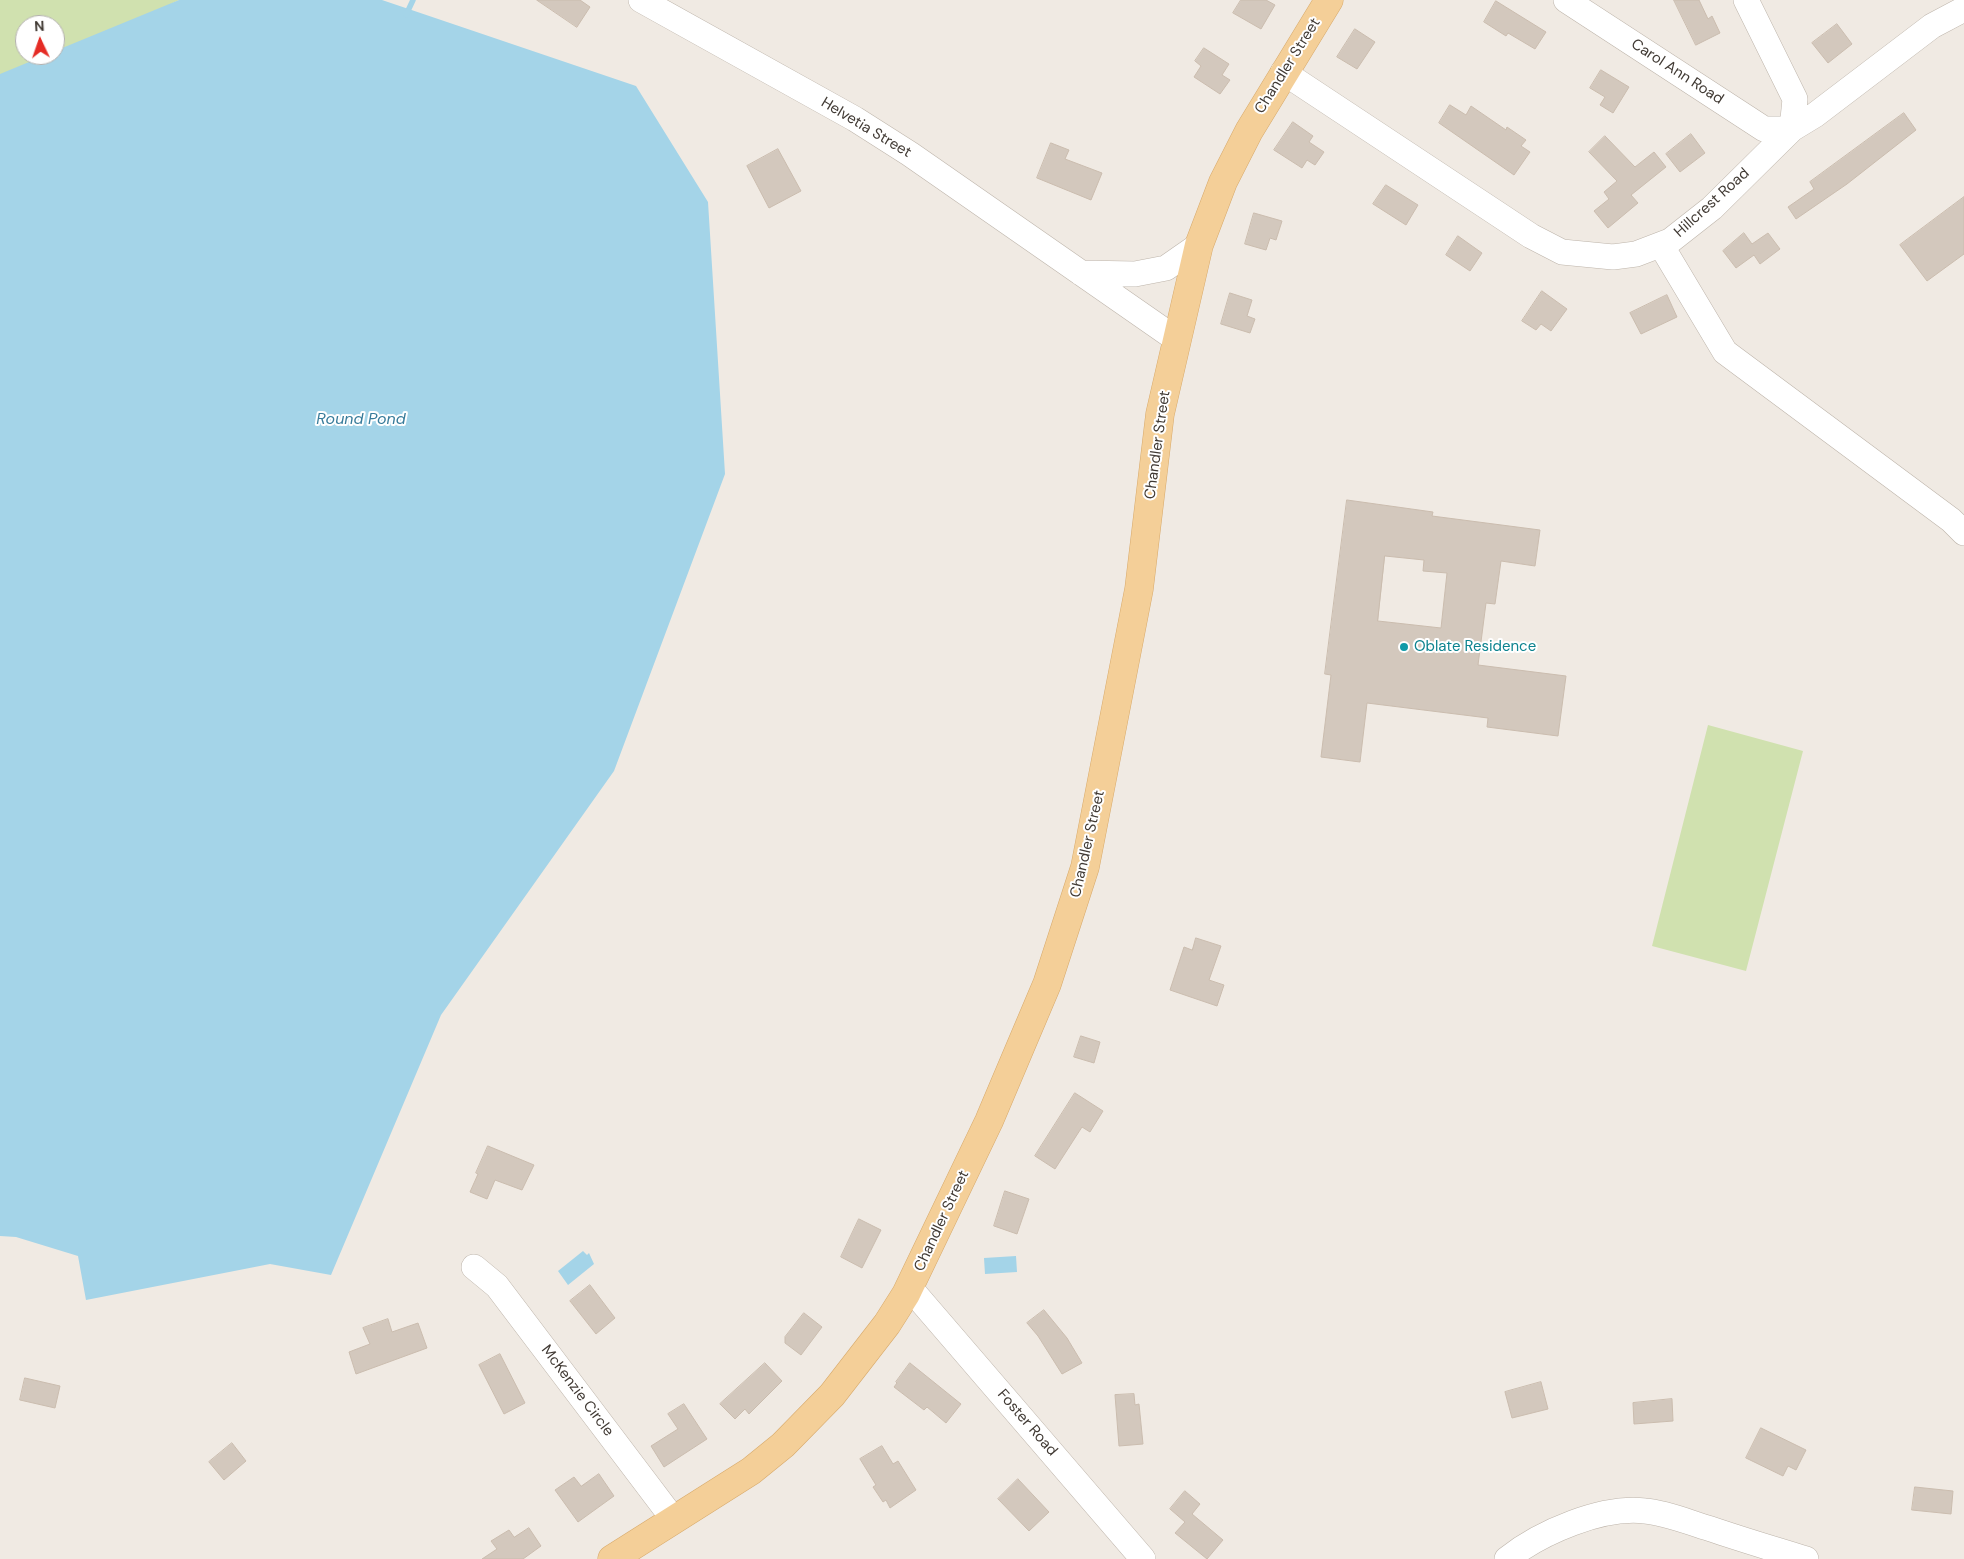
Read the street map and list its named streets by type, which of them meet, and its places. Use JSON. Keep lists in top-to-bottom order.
{
  "streets": {
    "main road": ["Chandler Street"],
    "street": [
      "Carol Ann Road",
      "Helvetia Street",
      "Hillcrest Road",
      "McKenzie Circle",
      "Foster Road"
    ]
  },
  "crossings": [
    ["Chandler Street", "Helvetia Street"],
    ["Chandler Street", "Hillcrest Road"],
    ["Chandler Street", "McKenzie Circle"],
    ["Chandler Street", "Foster Road"],
    ["Carol Ann Road", "Hillcrest Road"]
  ],
  "water": ["Round Pond"],
  "places": ["Oblate Residence"],
  "north": "top"
}
